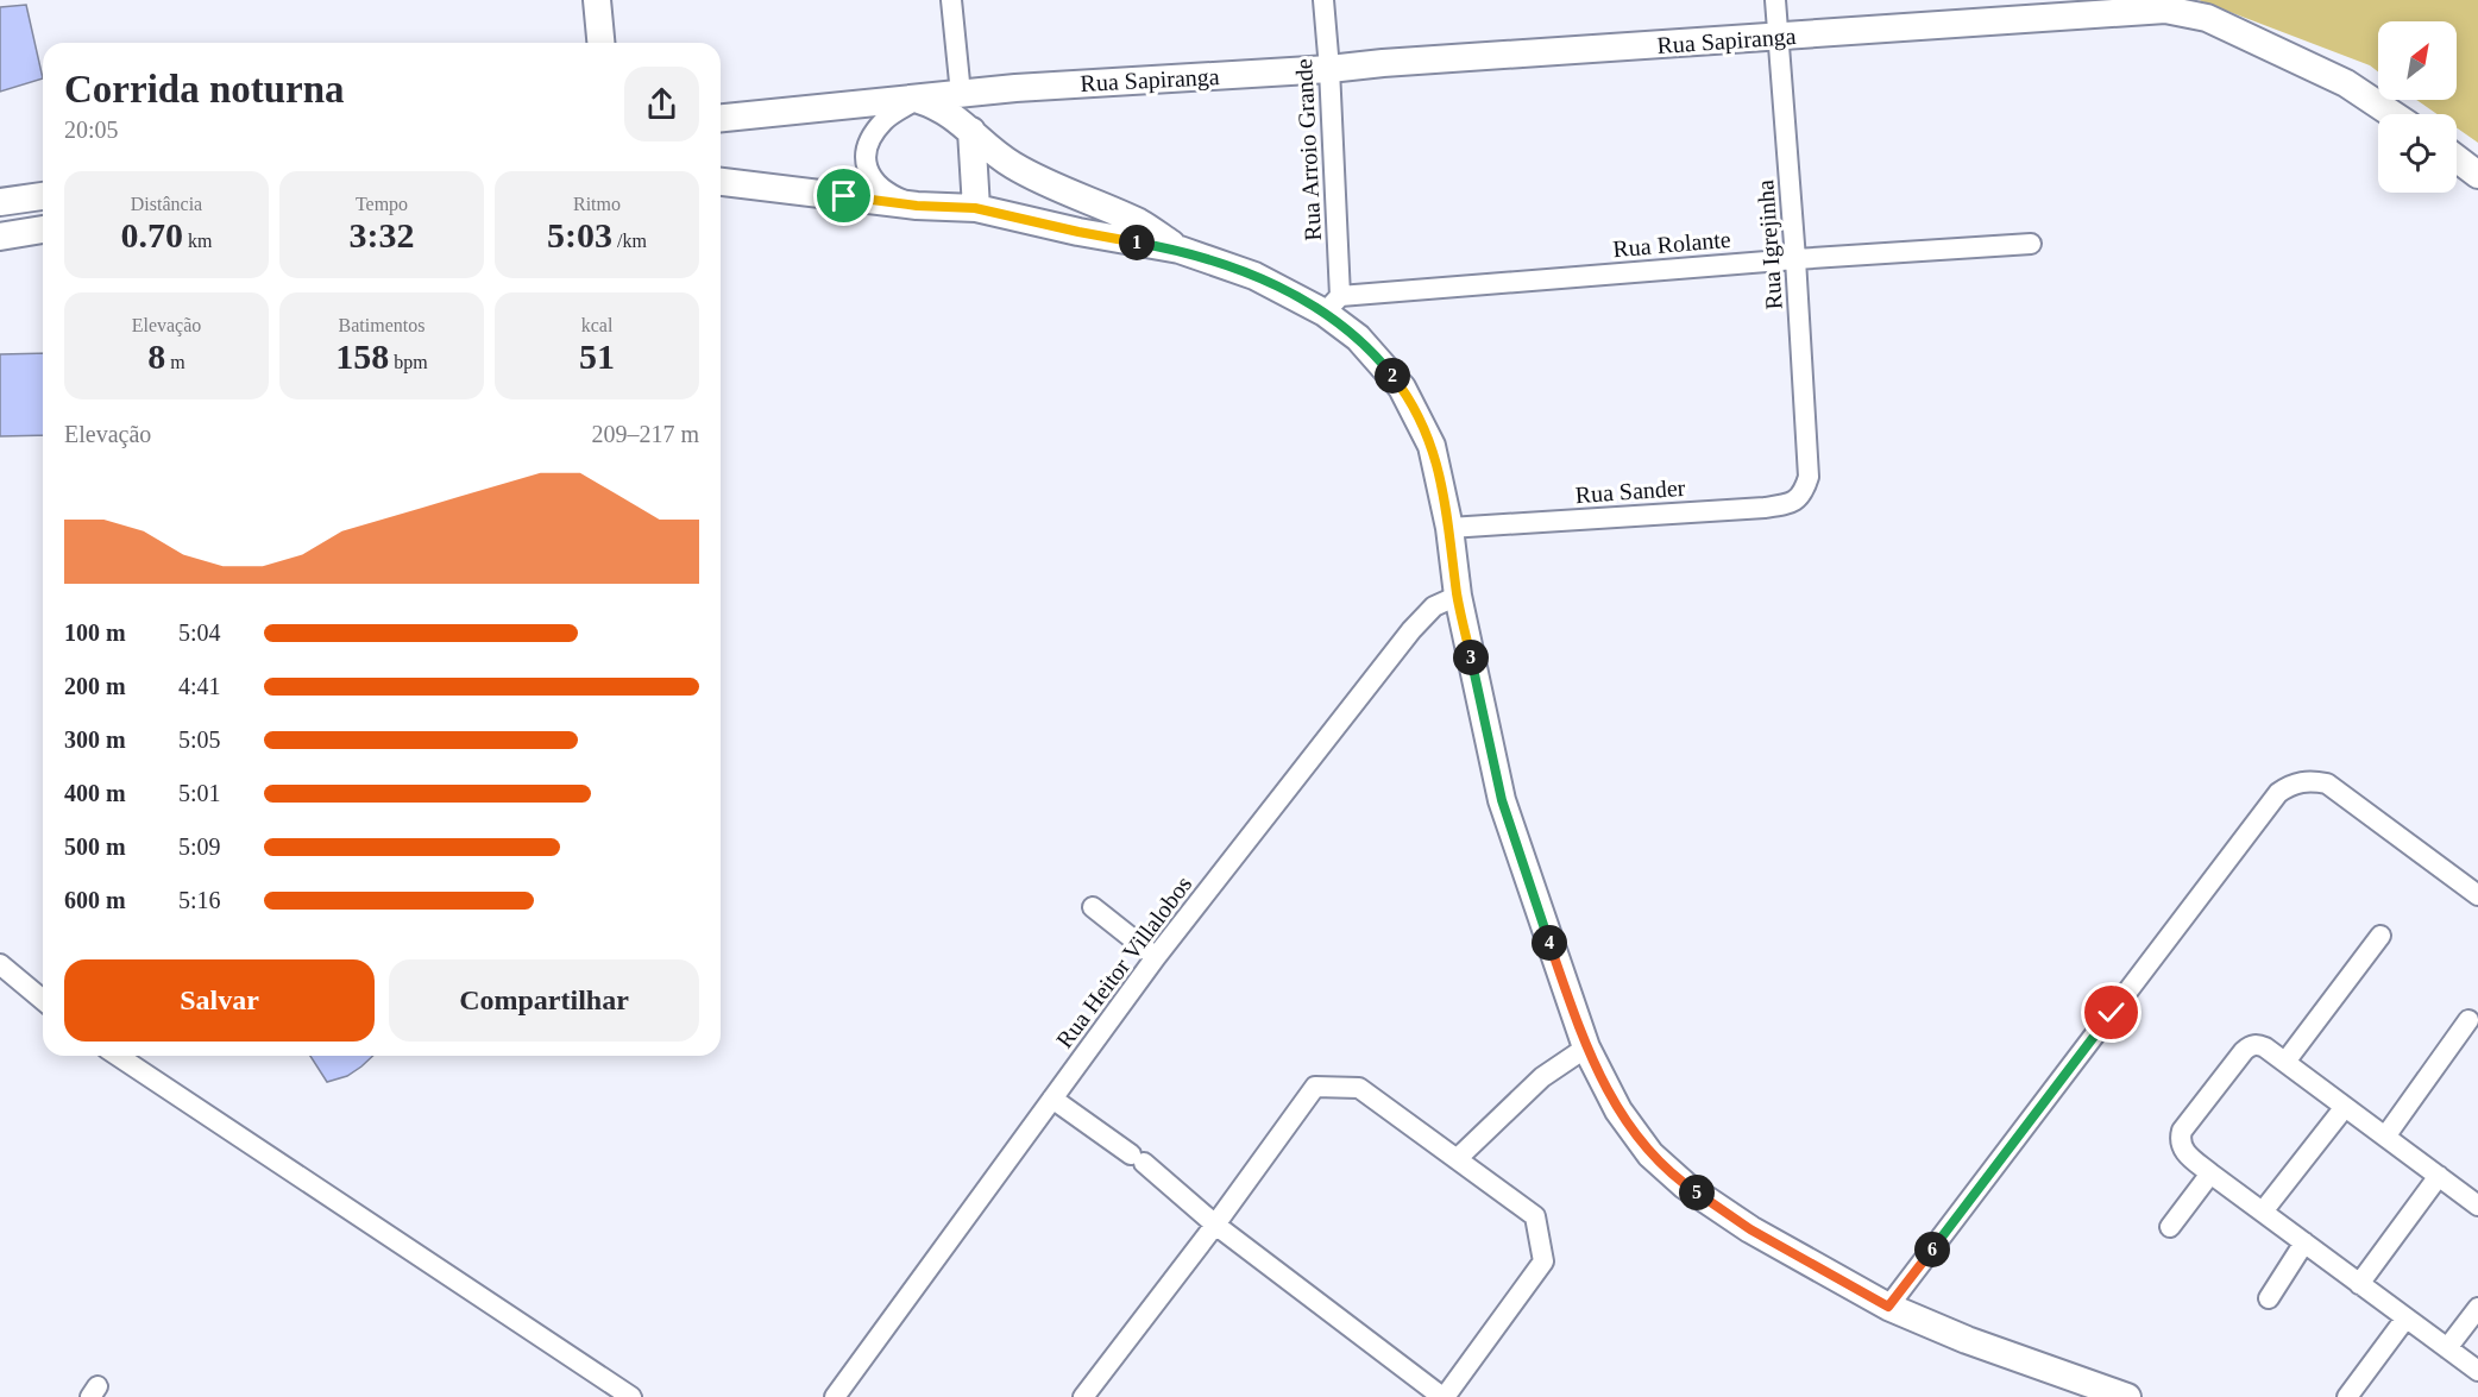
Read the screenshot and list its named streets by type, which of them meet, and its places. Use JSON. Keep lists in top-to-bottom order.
{
  "streets": {
    "main road": ["Rua Sapiranga"],
    "street": [
      "Rua Arroio Grande",
      "Rua Rolante",
      "Rua Igrejinha",
      "Rua Sander",
      "Rua Heitor Villalobos"
    ]
  },
  "crossings": [
    ["Rua Sapiranga", "Rua Arroio Grande"],
    ["Rua Sapiranga", "Rua Igrejinha"],
    ["Rua Arroio Grande", "Rua Rolante"],
    ["Rua Rolante", "Rua Igrejinha"],
    ["Rua Igrejinha", "Rua Sander"]
  ],
  "north": "top right",
  "page": {
    "heading": ["Corrida noturna", "20:05"],
    "stats": [
      ["Distância", "0.70 km"],
      ["Tempo", "3:32"],
      ["Ritmo", "5:03 /km"],
      ["Elevação", "8 m"],
      ["Batimentos", "158 bpm"],
      ["kcal", "51"]
    ],
    "pins": [
      "1",
      "2",
      "3",
      "4",
      "5",
      "6"
    ],
    "chart": ["Elevação", "209–217 m"],
    "list": [
      {
        "name": "100 m",
        "note": "5:04"
      },
      {
        "name": "200 m",
        "note": "4:41"
      },
      {
        "name": "300 m",
        "note": "5:05"
      },
      {
        "name": "400 m",
        "note": "5:01"
      },
      {
        "name": "500 m",
        "note": "5:09"
      },
      {
        "name": "600 m",
        "note": "5:16"
      }
    ],
    "buttons": ["Salvar", "Compartilhar"]
  }
}
